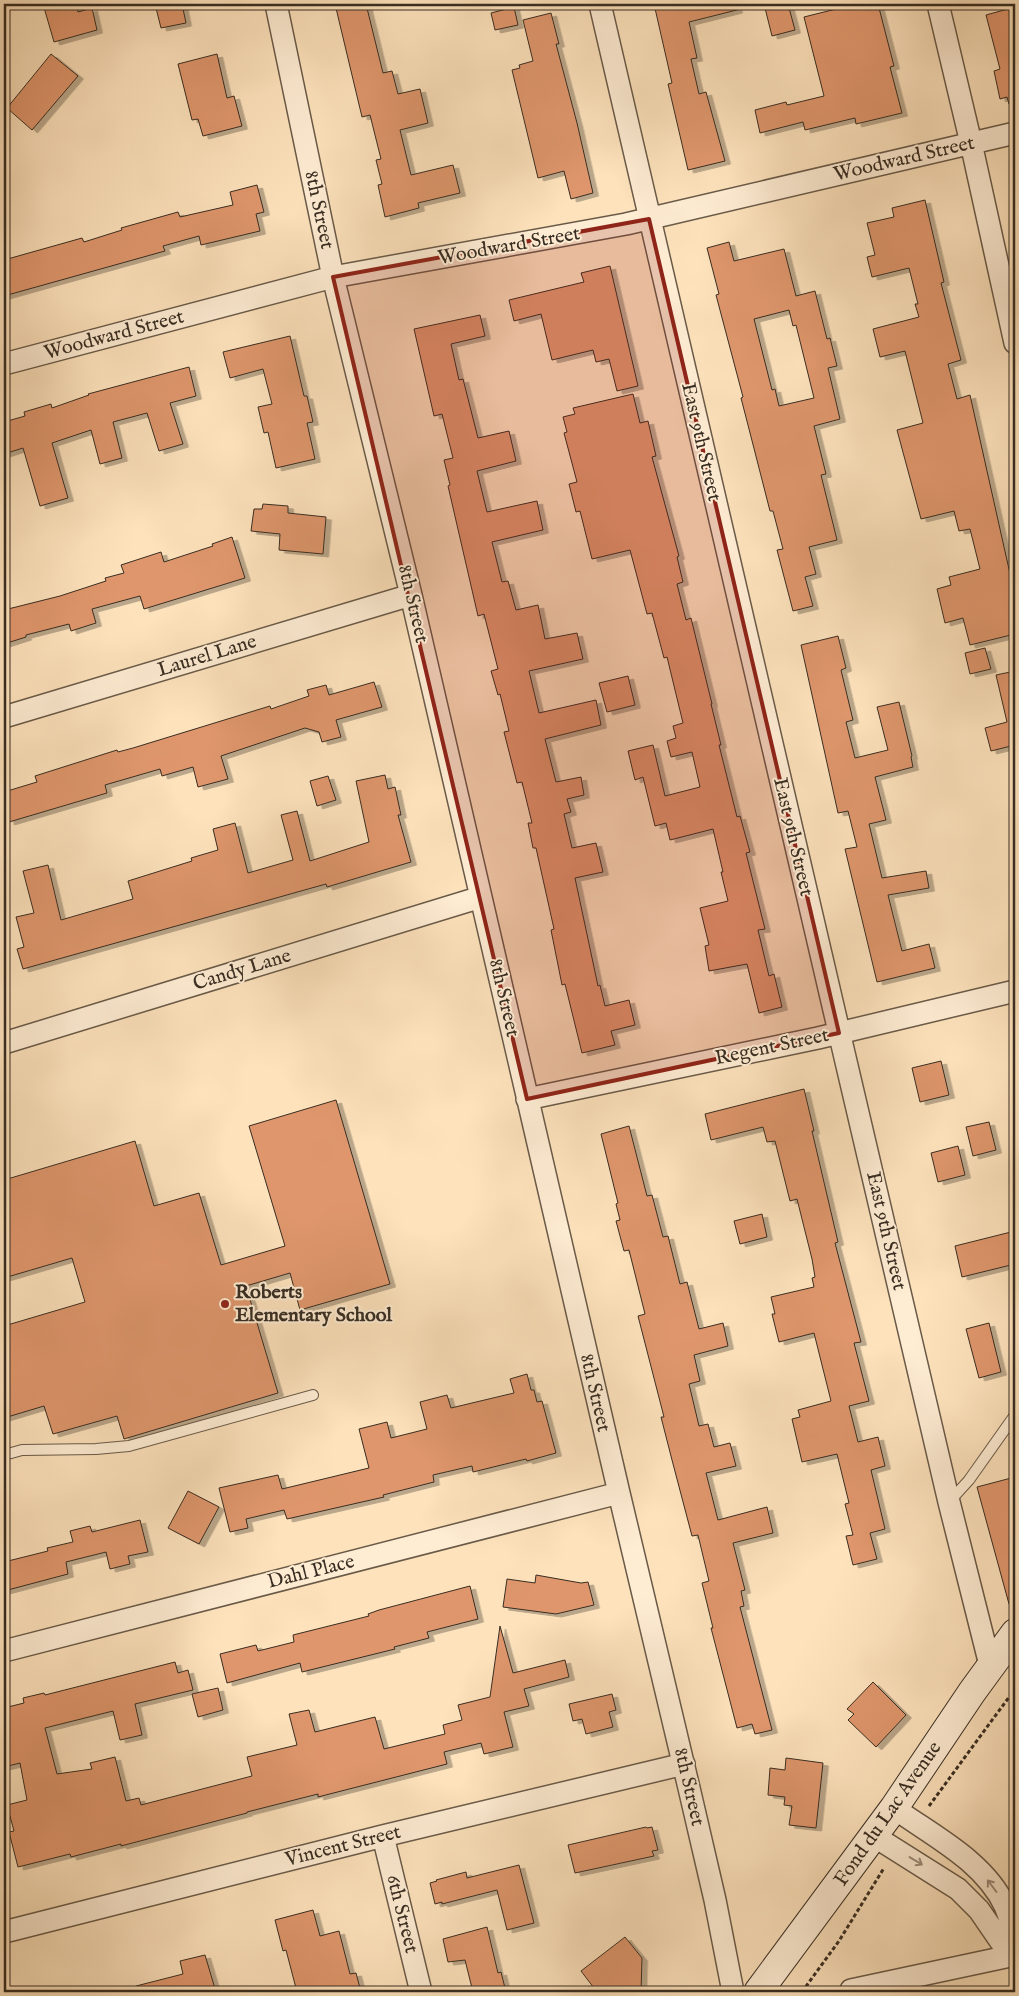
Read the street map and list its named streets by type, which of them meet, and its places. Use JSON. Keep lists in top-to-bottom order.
{
  "streets": {
    "main road": ["Fond du Lac Avenue"],
    "street": [
      "Woodward Street",
      "8th Street",
      "East 9th Street",
      "Laurel Lane",
      "Candy Lane",
      "Regent Street",
      "Dahl Place",
      "Vincent Street",
      "6th Street"
    ]
  },
  "crossings": [
    ["Woodward Street", "8th Street"],
    ["Woodward Street", "East 9th Street"],
    ["8th Street", "Laurel Lane"],
    ["8th Street", "Candy Lane"],
    ["8th Street", "Regent Street"],
    ["8th Street", "Dahl Place"],
    ["8th Street", "Vincent Street"],
    ["East 9th Street", "Regent Street"],
    ["East 9th Street", "Fond du Lac Avenue"],
    ["Vincent Street", "6th Street"]
  ],
  "places": ["Roberts Elementary School"]
}
